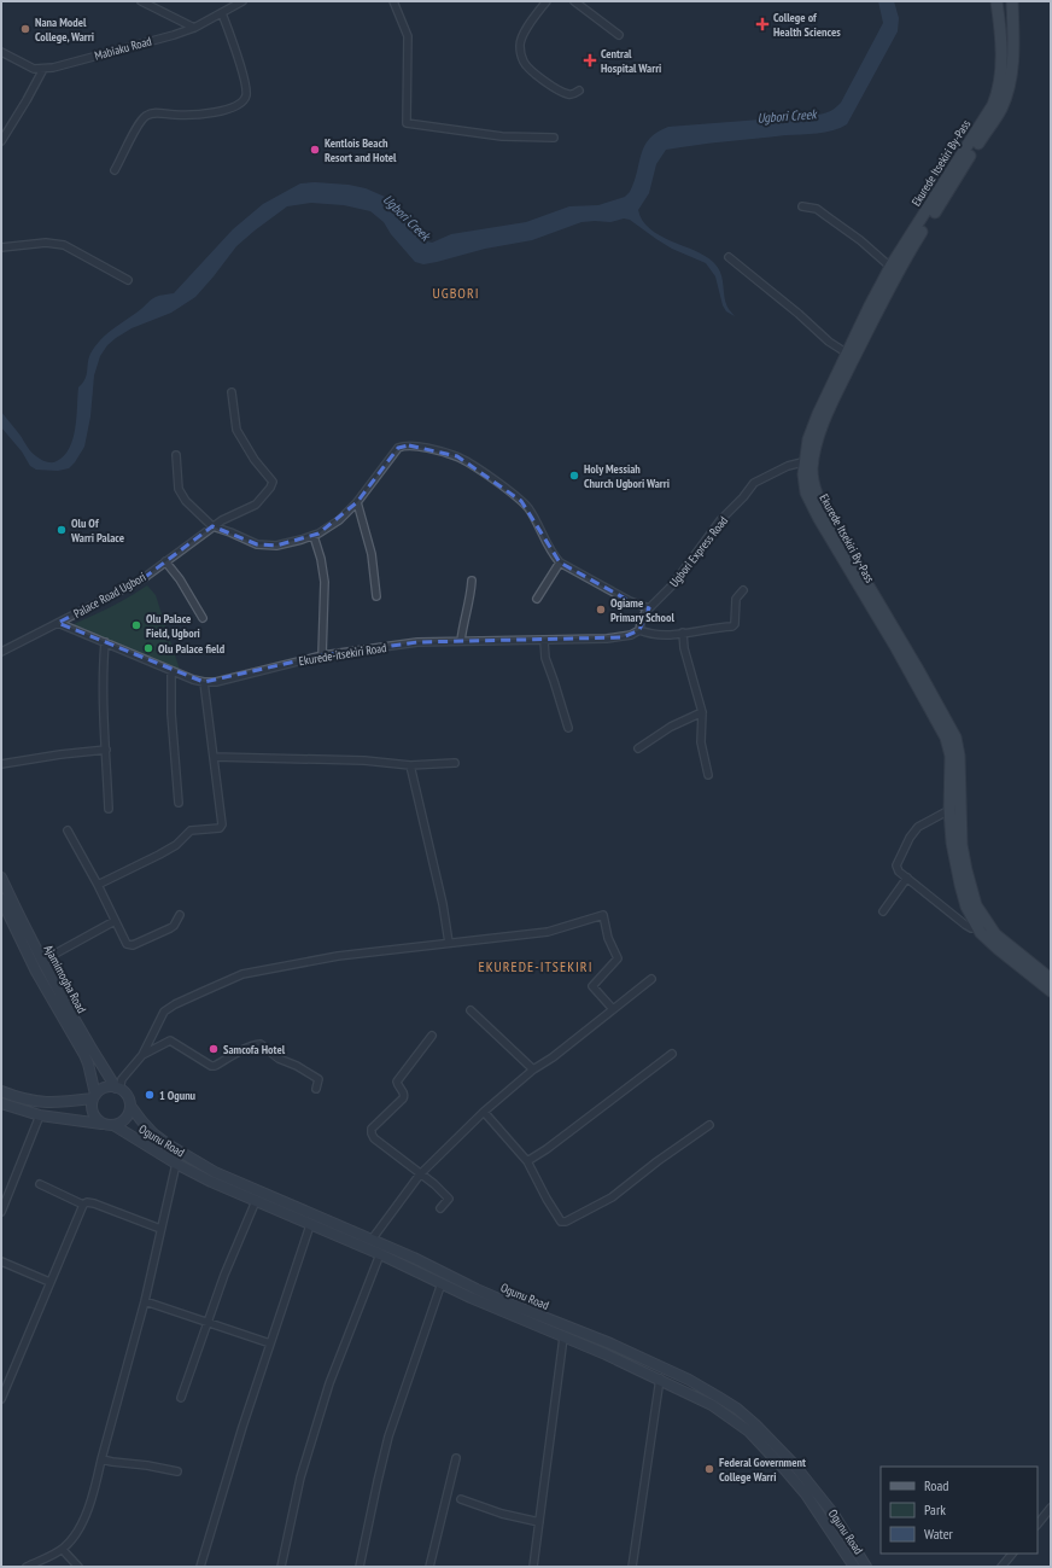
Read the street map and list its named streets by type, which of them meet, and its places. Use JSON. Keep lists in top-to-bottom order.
{
  "streets": {
    "main road": ["Ekurede Itsekiri By-Pass", "Ajamimogha Road", "Ogunu Road"],
    "street": [
      "Mabiaku Road",
      "Ugbori Express Road",
      "Palace Road Ugbori",
      "Ekurede-itsekiri Road"
    ]
  },
  "crossings": [
    ["Ekurede Itsekiri By-Pass", "Ugbori Express Road"],
    ["Ugbori Express Road", "Ekurede-itsekiri Road"],
    ["Ajamimogha Road", "Ogunu Road"]
  ],
  "districts": ["UGBORI", "EKUREDE-ITSEKIRI"],
  "water": ["Ugbori Creek"],
  "places": {
    "health": ["College of Health Sciences", "Central Hospital Warri"],
    "other": [
      "Nana Model College, Warri",
      "Kentlois Beach Resort and Hotel",
      "Holy Messiah Church Ugbori Warri",
      "Olu Of Warri Palace",
      "Ogiame Primary School",
      "Olu Palace Field, Ugbori",
      "Olu Palace field",
      "Samcofa Hotel",
      "1 Ogunu",
      "Federal Government College Warri"
    ]
  },
  "legend": ["Road", "Park", "Water"]
}
